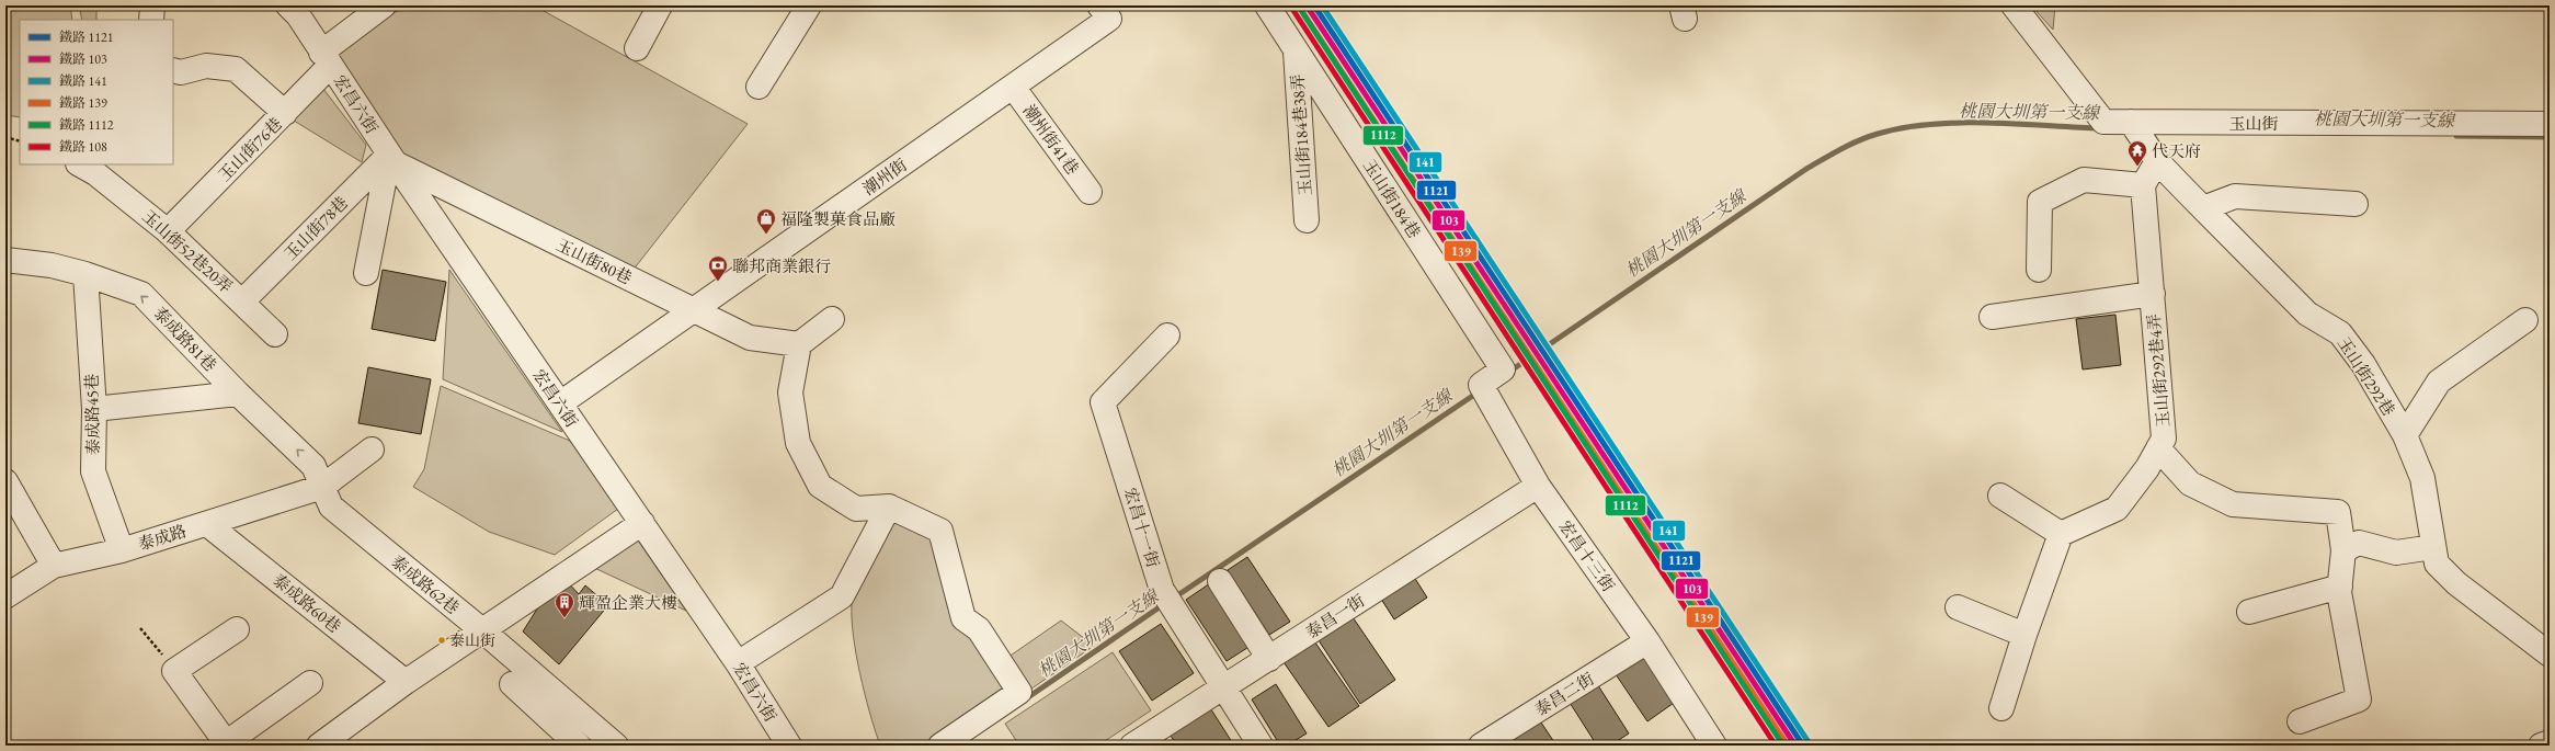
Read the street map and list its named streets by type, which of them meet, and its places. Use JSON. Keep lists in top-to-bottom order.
{
  "streets": {
    "street": [
      "宏昌六街",
      "玉山街",
      "玉山街184巷38弄",
      "潮州街41巷",
      "玉山街76巷",
      "潮州街",
      "玉山街184巷",
      "玉山街78巷",
      "玉山街52巷20弄",
      "玉山街80巷",
      "泰成路81巷",
      "玉山街292巷4弄",
      "玉山街292巷",
      "泰成路45巷",
      "宏昌十一街",
      "泰成路",
      "宏昌十三街",
      "泰成路62巷",
      "泰成路60巷",
      "泰昌一街",
      "泰昌二街"
    ]
  },
  "crossings": [
    ["宏昌六街", "玉山街76巷"],
    ["宏昌六街", "潮州街"],
    ["宏昌六街", "玉山街78巷"],
    ["宏昌六街", "玉山街80巷"],
    ["玉山街", "玉山街292巷"],
    ["玉山街184巷38弄", "玉山街184巷"],
    ["潮州街41巷", "潮州街"],
    ["玉山街76巷", "玉山街52巷20弄"],
    ["潮州街", "玉山街80巷"],
    ["玉山街184巷", "宏昌十三街"],
    ["玉山街78巷", "玉山街52巷20弄"],
    ["玉山街78巷", "玉山街80巷"],
    ["泰成路81巷", "泰成路45巷"],
    ["泰成路81巷", "泰成路"],
    ["泰成路81巷", "泰成路62巷"],
    ["泰成路45巷", "泰成路"],
    ["宏昌十一街", "泰昌一街"],
    ["泰成路", "泰成路62巷"],
    ["泰成路", "泰成路60巷"],
    ["宏昌十三街", "泰昌一街"],
    ["宏昌十三街", "泰昌二街"]
  ],
  "one_way": ["泰成路81巷"],
  "water": ["桃園大圳第一支線"],
  "places": {
    "temple": ["代天府"],
    "shop": ["福隆製菓食品廠"],
    "bank": ["聯邦商業銀行"],
    "building": ["輝盈企業大樓"],
    "other": ["泰山街"]
  },
  "lines": [
    "rail line 1121",
    "rail line 141",
    "rail line 1112",
    "rail line 103",
    "rail line 108",
    "rail line 139"
  ],
  "legend": [
    "鐵路 1121",
    "鐵路 103",
    "鐵路 141",
    "鐵路 139",
    "鐵路 1112",
    "鐵路 108"
  ]
}
